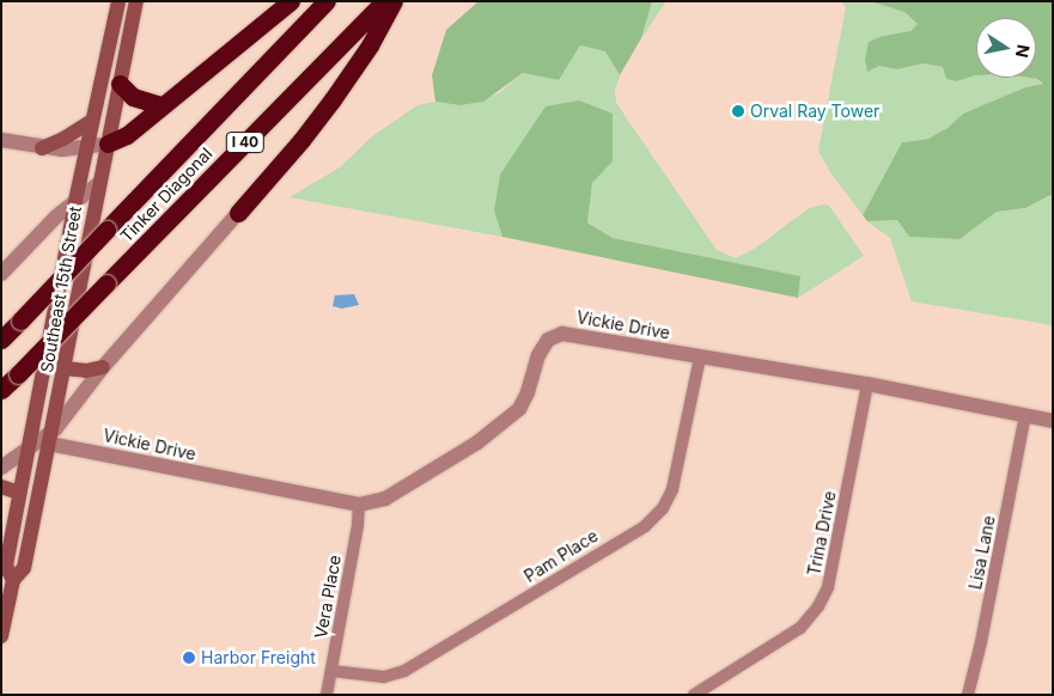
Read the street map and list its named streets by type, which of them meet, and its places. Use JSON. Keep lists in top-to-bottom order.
{
  "streets": {
    "highway": ["I 40", "Tinker Diagonal"],
    "main road": ["Southeast 15th Street"],
    "street": [
      "Vickie Drive",
      "Trina Drive",
      "Lisa Lane",
      "Pam Place",
      "Vera Place"
    ]
  },
  "crossings": [
    ["Southeast 15th Street", "Vickie Drive"],
    ["Vickie Drive", "Trina Drive"],
    ["Vickie Drive", "Lisa Lane"],
    ["Vickie Drive", "Pam Place"],
    ["Vickie Drive", "Vera Place"],
    ["Pam Place", "Vera Place"]
  ],
  "places": ["Orval Ray Tower", "Harbor Freight"],
  "north": "right"
}
